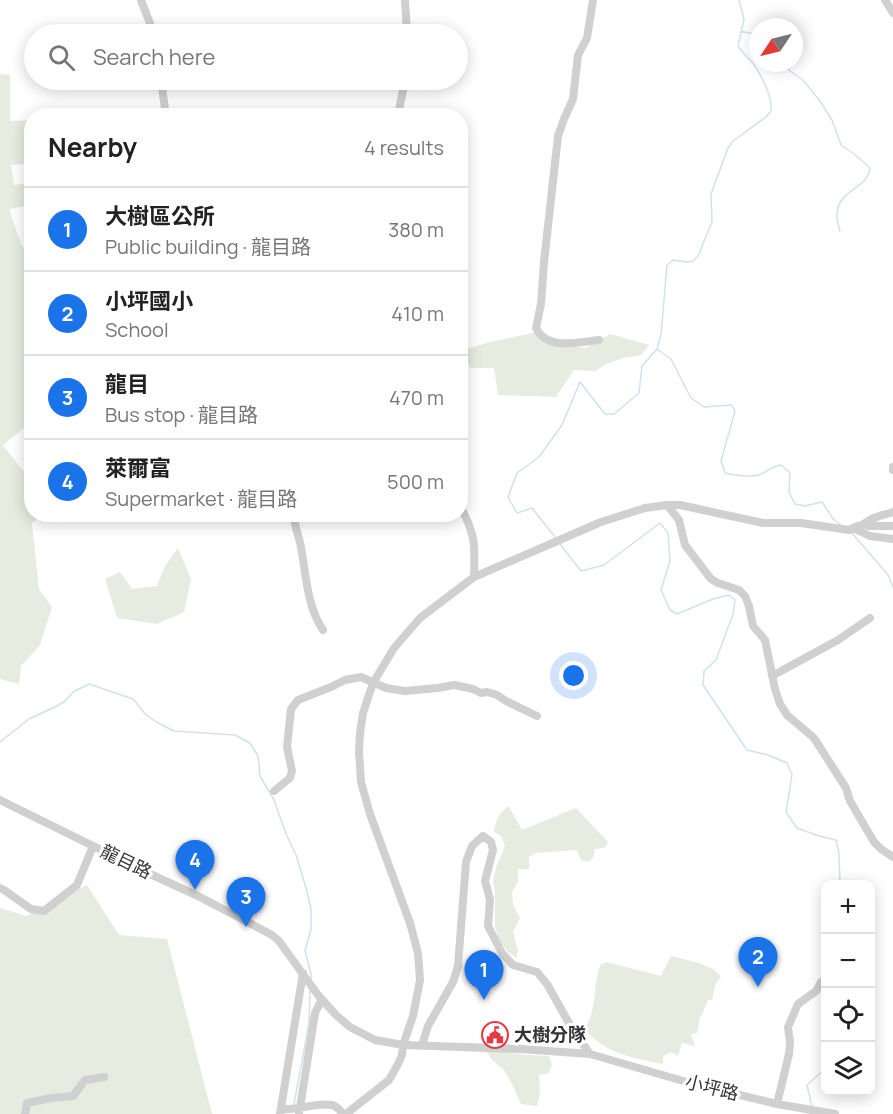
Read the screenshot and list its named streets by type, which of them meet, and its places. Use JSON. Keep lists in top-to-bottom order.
{
  "streets": {
    "street": ["龍目路", "小坪路"]
  },
  "places": {
    "public building": ["大樹分隊"]
  },
  "north": "bottom left",
  "page": {
    "search": "Search here",
    "heading": ["Nearby", "4 results"],
    "list": [
      {
        "mark": "1",
        "name": "大樹區公所",
        "note": "Public building · 龍目路",
        "value": "380 m"
      },
      {
        "mark": "2",
        "name": "小坪國小",
        "note": "School",
        "value": "410 m"
      },
      {
        "mark": "3",
        "name": "龍目",
        "note": "Bus stop · 龍目路",
        "value": "470 m"
      },
      {
        "mark": "4",
        "name": "萊爾富",
        "note": "Supermarket · 龍目路",
        "value": "500 m"
      }
    ],
    "pins": [
      "4",
      "3",
      "2",
      "1"
    ],
    "map_buttons": ["+", "−"]
  }
}
